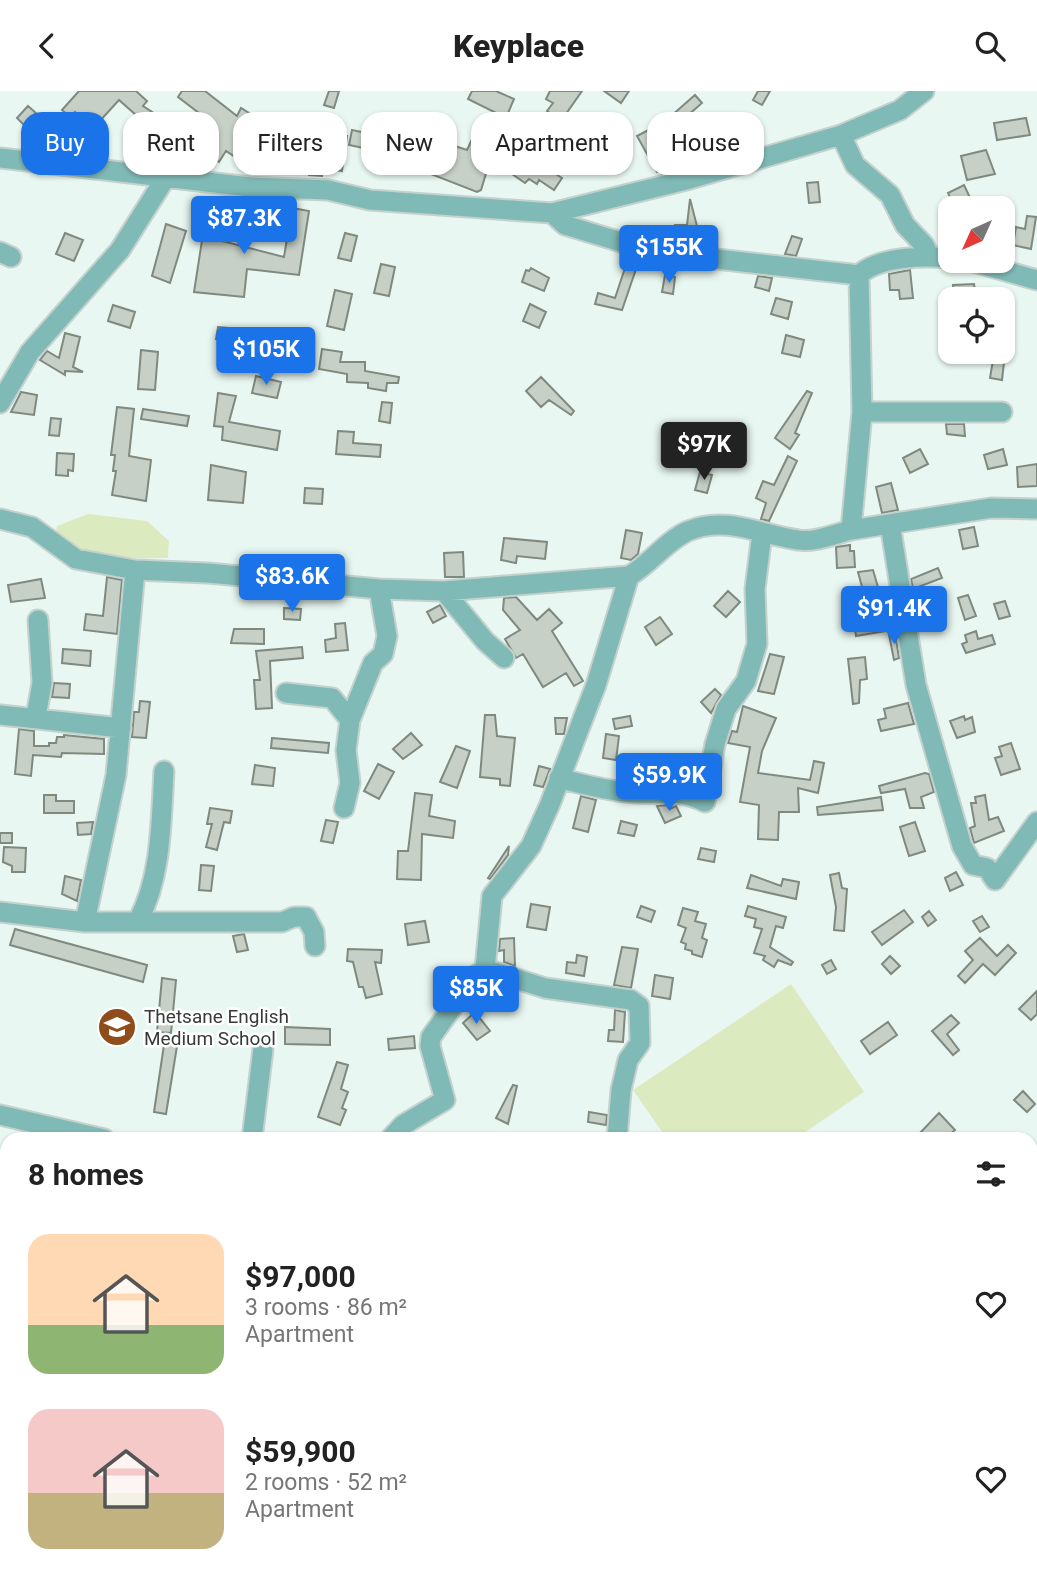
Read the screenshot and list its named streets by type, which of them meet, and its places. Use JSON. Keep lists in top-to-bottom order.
{
  "places": {
    "school or university": ["Thetsane English Medium School"]
  },
  "north": "bottom left",
  "page": {
    "header": "Keyplace",
    "chip": [
      "Buy",
      "Rent",
      "Filters",
      "New",
      "Apartment",
      "House"
    ],
    "price": [
      "$87.3K",
      "$155K",
      "$105K",
      "$97K",
      "$83.6K",
      "$91.4K",
      "$59.9K",
      "$85K"
    ],
    "heading": "8 homes",
    "list": [
      {
        "name": "$97,000",
        "note": "3 rooms · 86 m² · Apartment"
      },
      {
        "name": "$59,900",
        "note": "2 rooms · 52 m² · Apartment"
      }
    ]
  }
}
